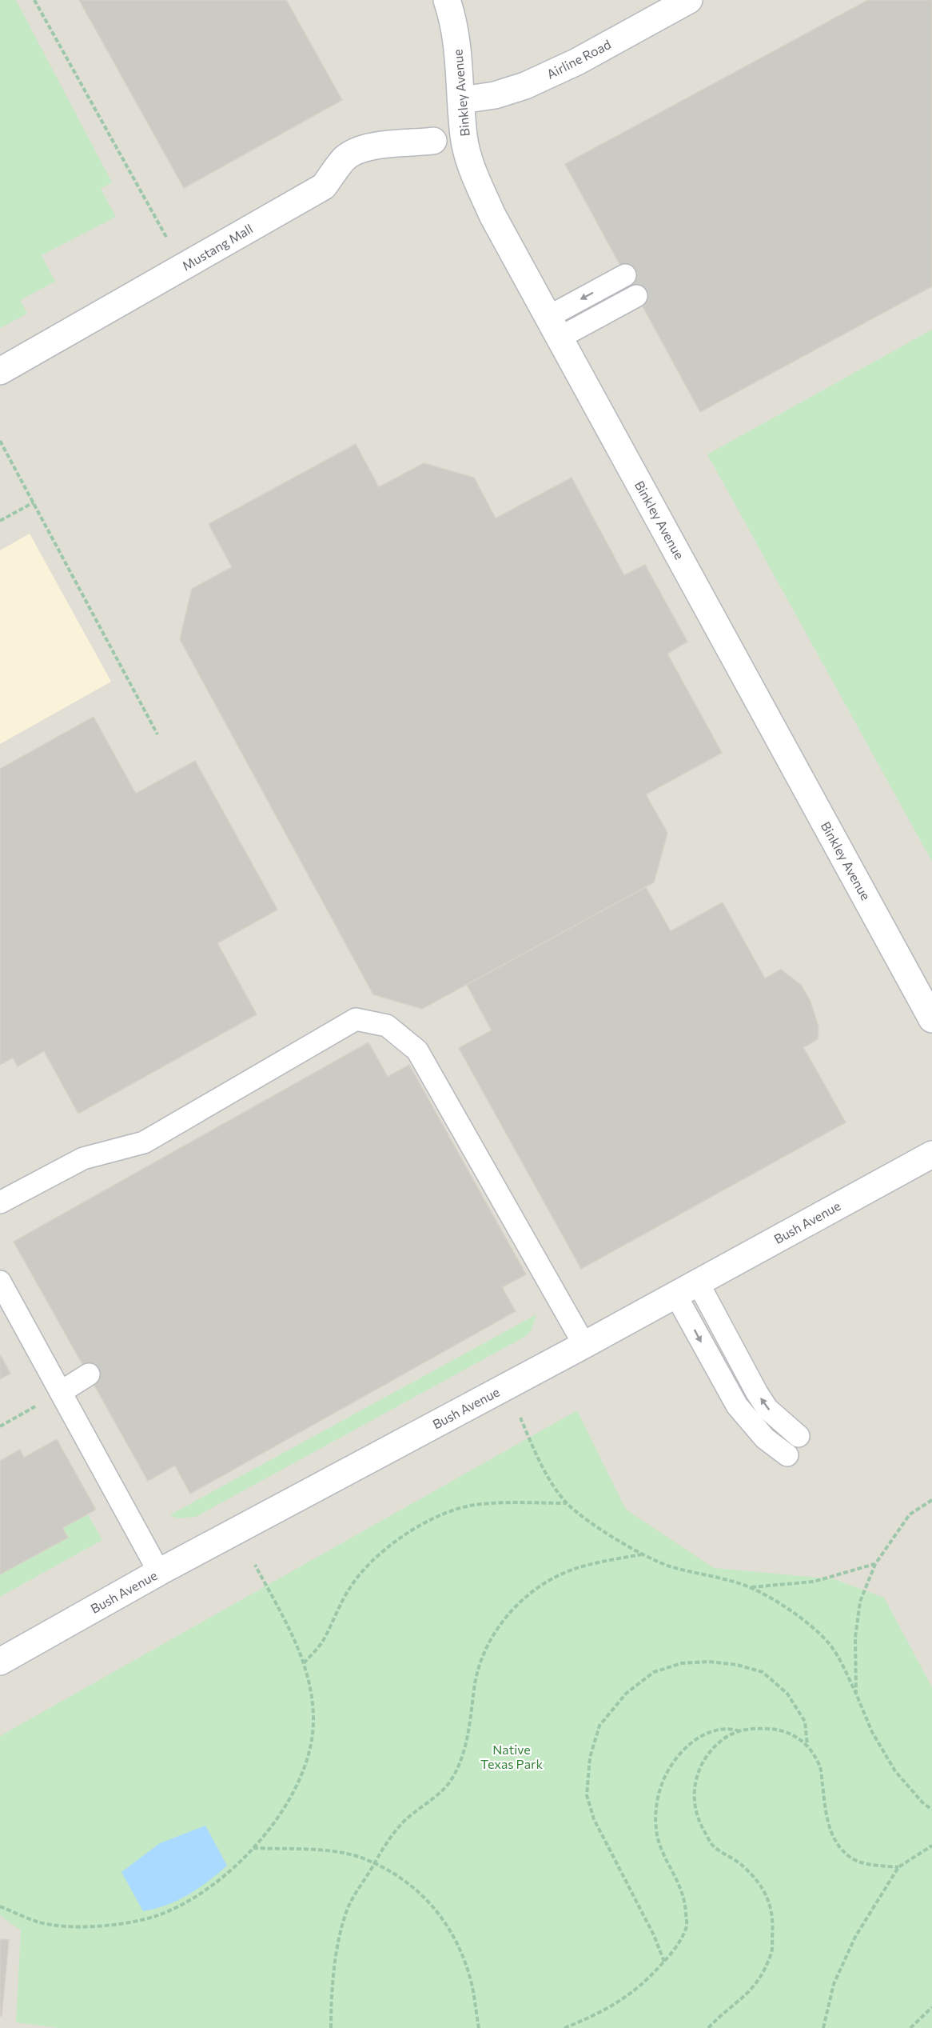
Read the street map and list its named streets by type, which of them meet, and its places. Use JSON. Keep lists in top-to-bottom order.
{
  "streets": {
    "street": [
      "Airline Road",
      "Binkley Avenue",
      "Mustang Mall",
      "Bush Avenue"
    ]
  },
  "crossings": [
    ["Airline Road", "Binkley Avenue"]
  ],
  "parks": ["Native Texas Park"]
}
